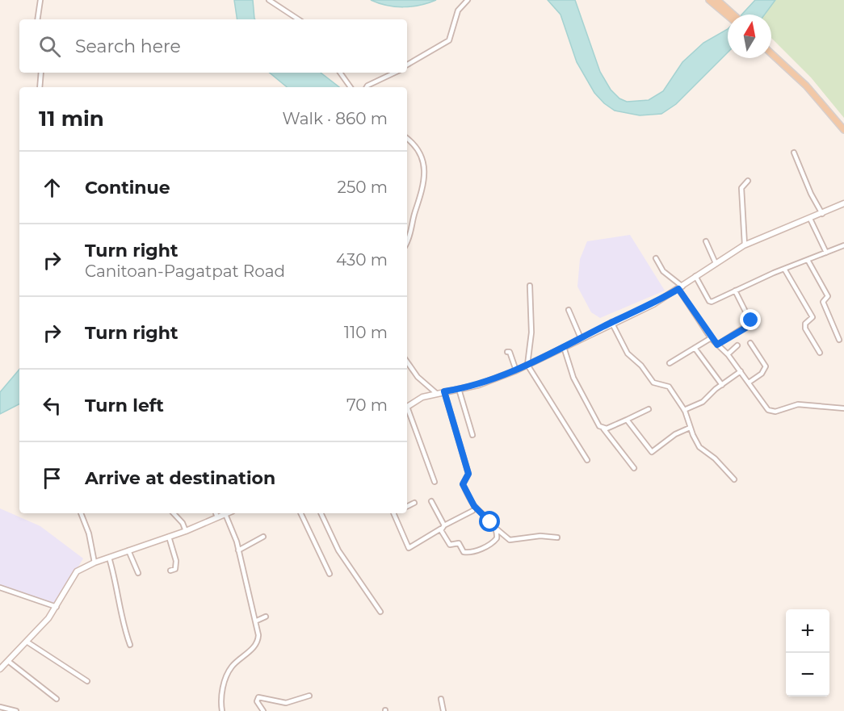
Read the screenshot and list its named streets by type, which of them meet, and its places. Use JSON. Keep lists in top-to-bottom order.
{
  "north": "top",
  "page": {
    "search": "Search here",
    "heading": ["11 min", "Walk · 860 m"],
    "list": [
      ["Continue", "250 m"],
      ["Turn right", "Canitoan-Pagatpat Road", "430 m"],
      ["Turn right", "110 m"],
      ["Turn left", "70 m"],
      "Arrive at destination"
    ],
    "map_buttons": ["+", "−"]
  }
}
